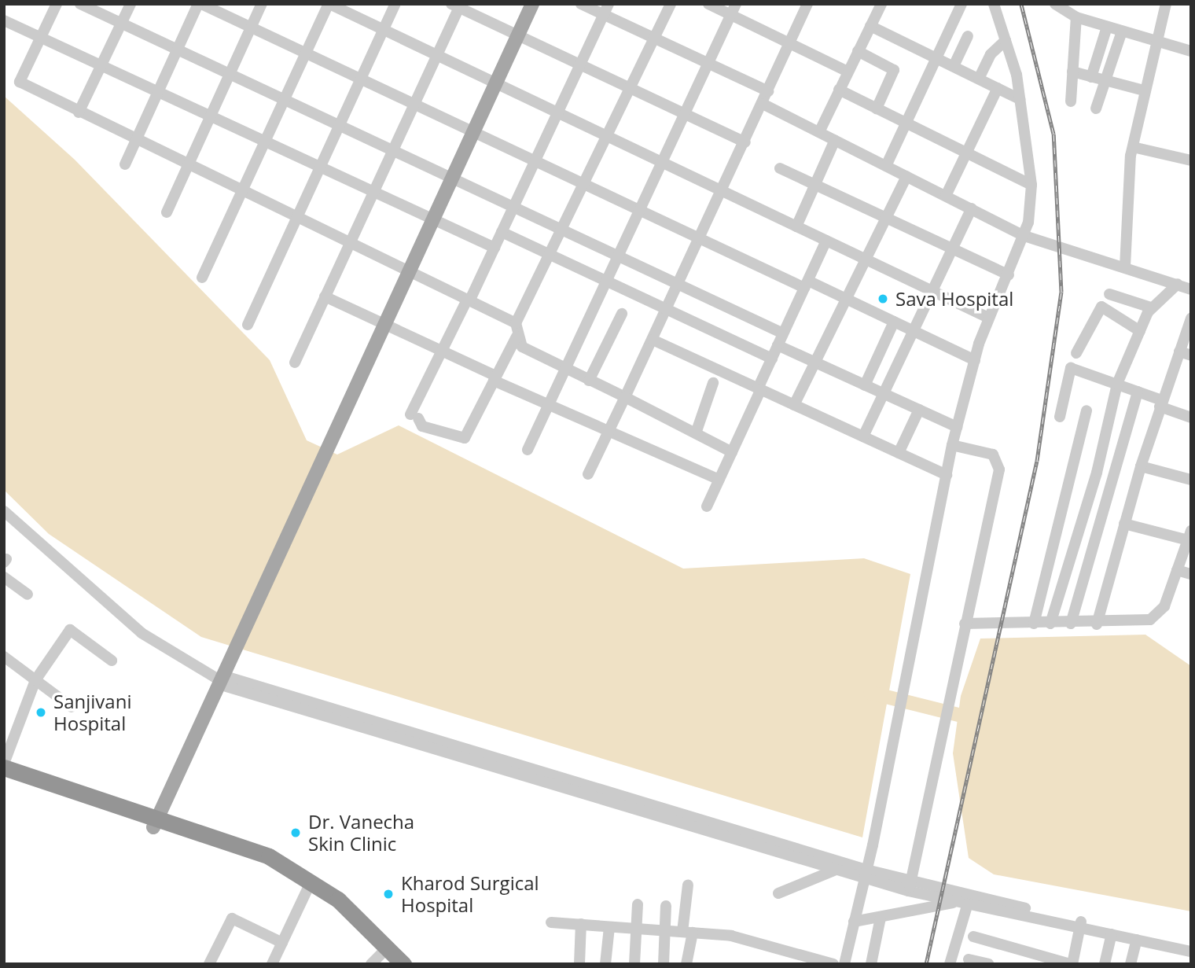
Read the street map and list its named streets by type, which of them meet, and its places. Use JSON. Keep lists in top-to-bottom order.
{
  "places": [
    "Sava Hospital",
    "Sanjivani Hospital",
    "Dr. Vanecha Skin Clinic",
    "Kharod Surgical Hospital"
  ]
}
